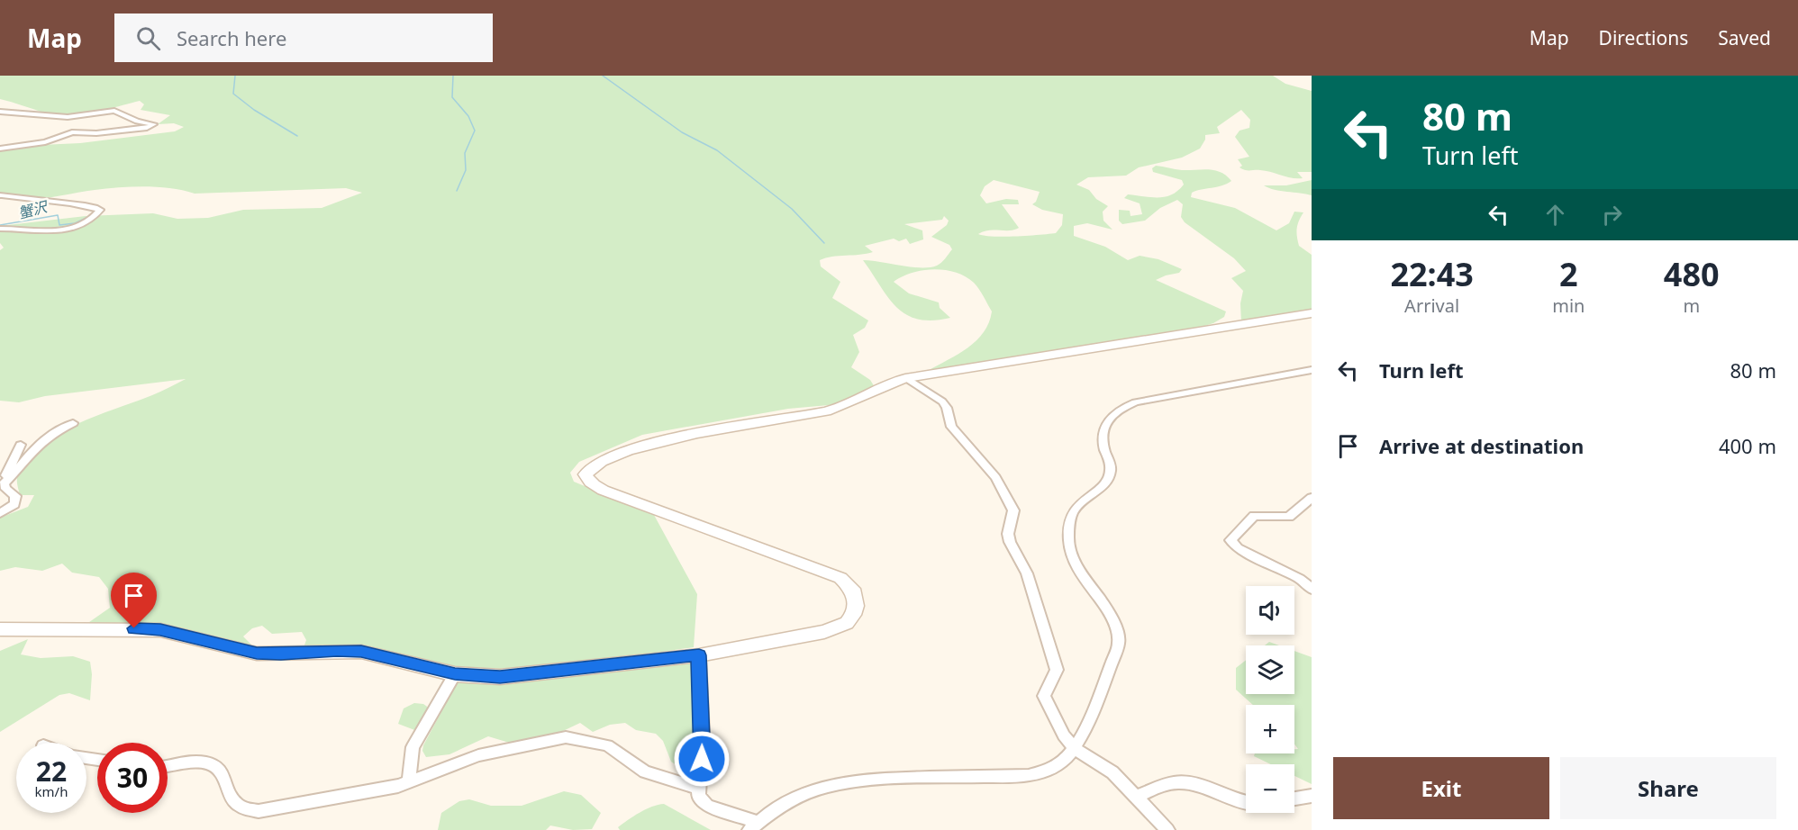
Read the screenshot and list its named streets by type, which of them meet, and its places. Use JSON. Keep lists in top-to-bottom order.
{
  "water": ["蟹沢"],
  "page": {
    "header": "Map",
    "search": "Search here",
    "nav": ["Map", "Directions", "Saved"],
    "turn": ["80 m", "Turn left"],
    "eta": [
      "22:43",
      "Arrival",
      "2",
      "min",
      "480",
      "m"
    ],
    "list": [
      {
        "name": "Turn left",
        "value": "80 m"
      },
      {
        "name": "Arrive at destination",
        "value": "400 m"
      }
    ],
    "map_buttons": ["+", "−"],
    "speed": "22 km/h",
    "limit": "30",
    "buttons": ["Exit", "Share"]
  }
}
